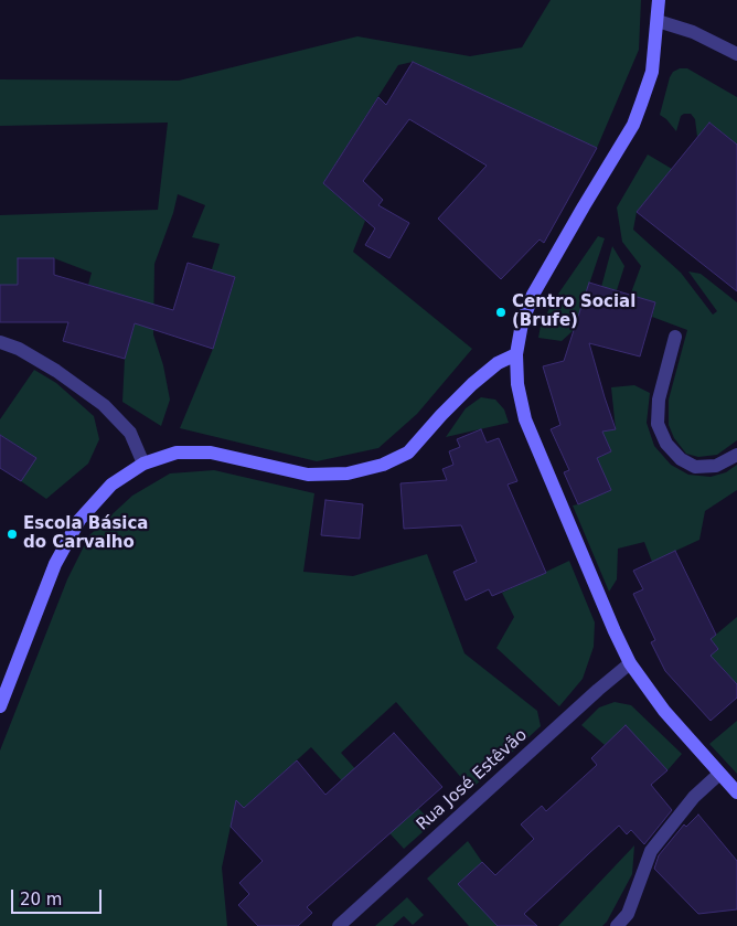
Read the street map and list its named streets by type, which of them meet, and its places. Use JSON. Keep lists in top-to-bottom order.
{
  "streets": {
    "street": ["Rua José Estêvão"]
  },
  "places": ["Centro Social (Brufe)", "Escola Básica do Carvalho"],
  "scale_bar": "20 m"
}
